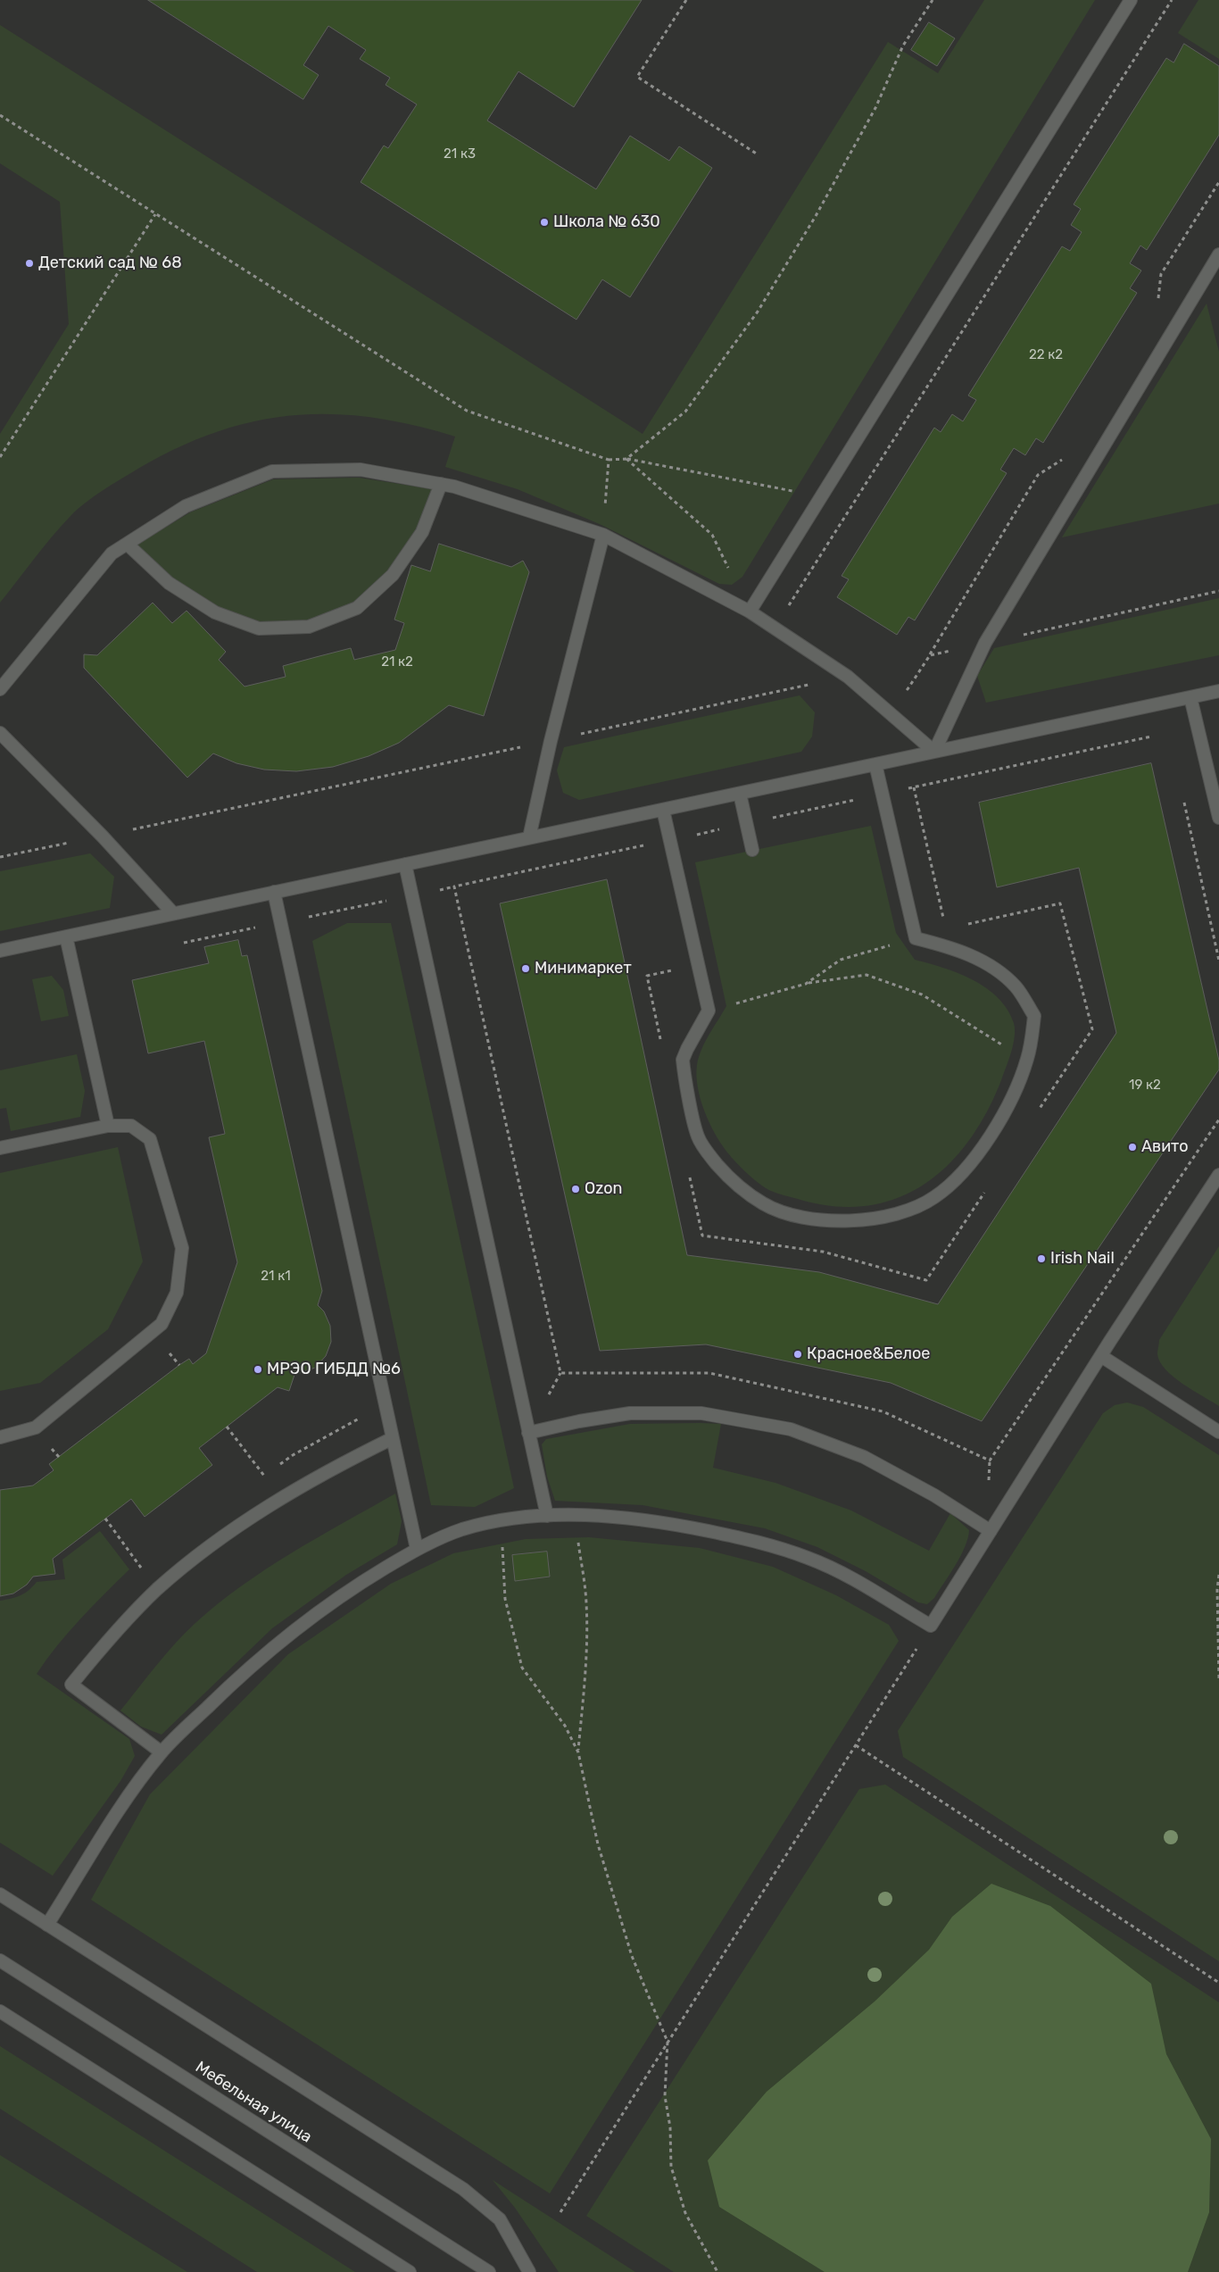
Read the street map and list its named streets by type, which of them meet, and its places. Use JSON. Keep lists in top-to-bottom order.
{
  "streets": {
    "street": ["Мебельная улица"]
  },
  "places": [
    "Школа № 630",
    "Детский сад № 68",
    "Минимаркет",
    "Авито",
    "Ozon",
    "Irish Nail",
    "Красное&Белое",
    "МРЭО ГИБДД №6"
  ],
  "house_numbers": [
    "21 к3",
    "22 к2",
    "21 к2",
    "19 к2",
    "21 к1"
  ]
}
